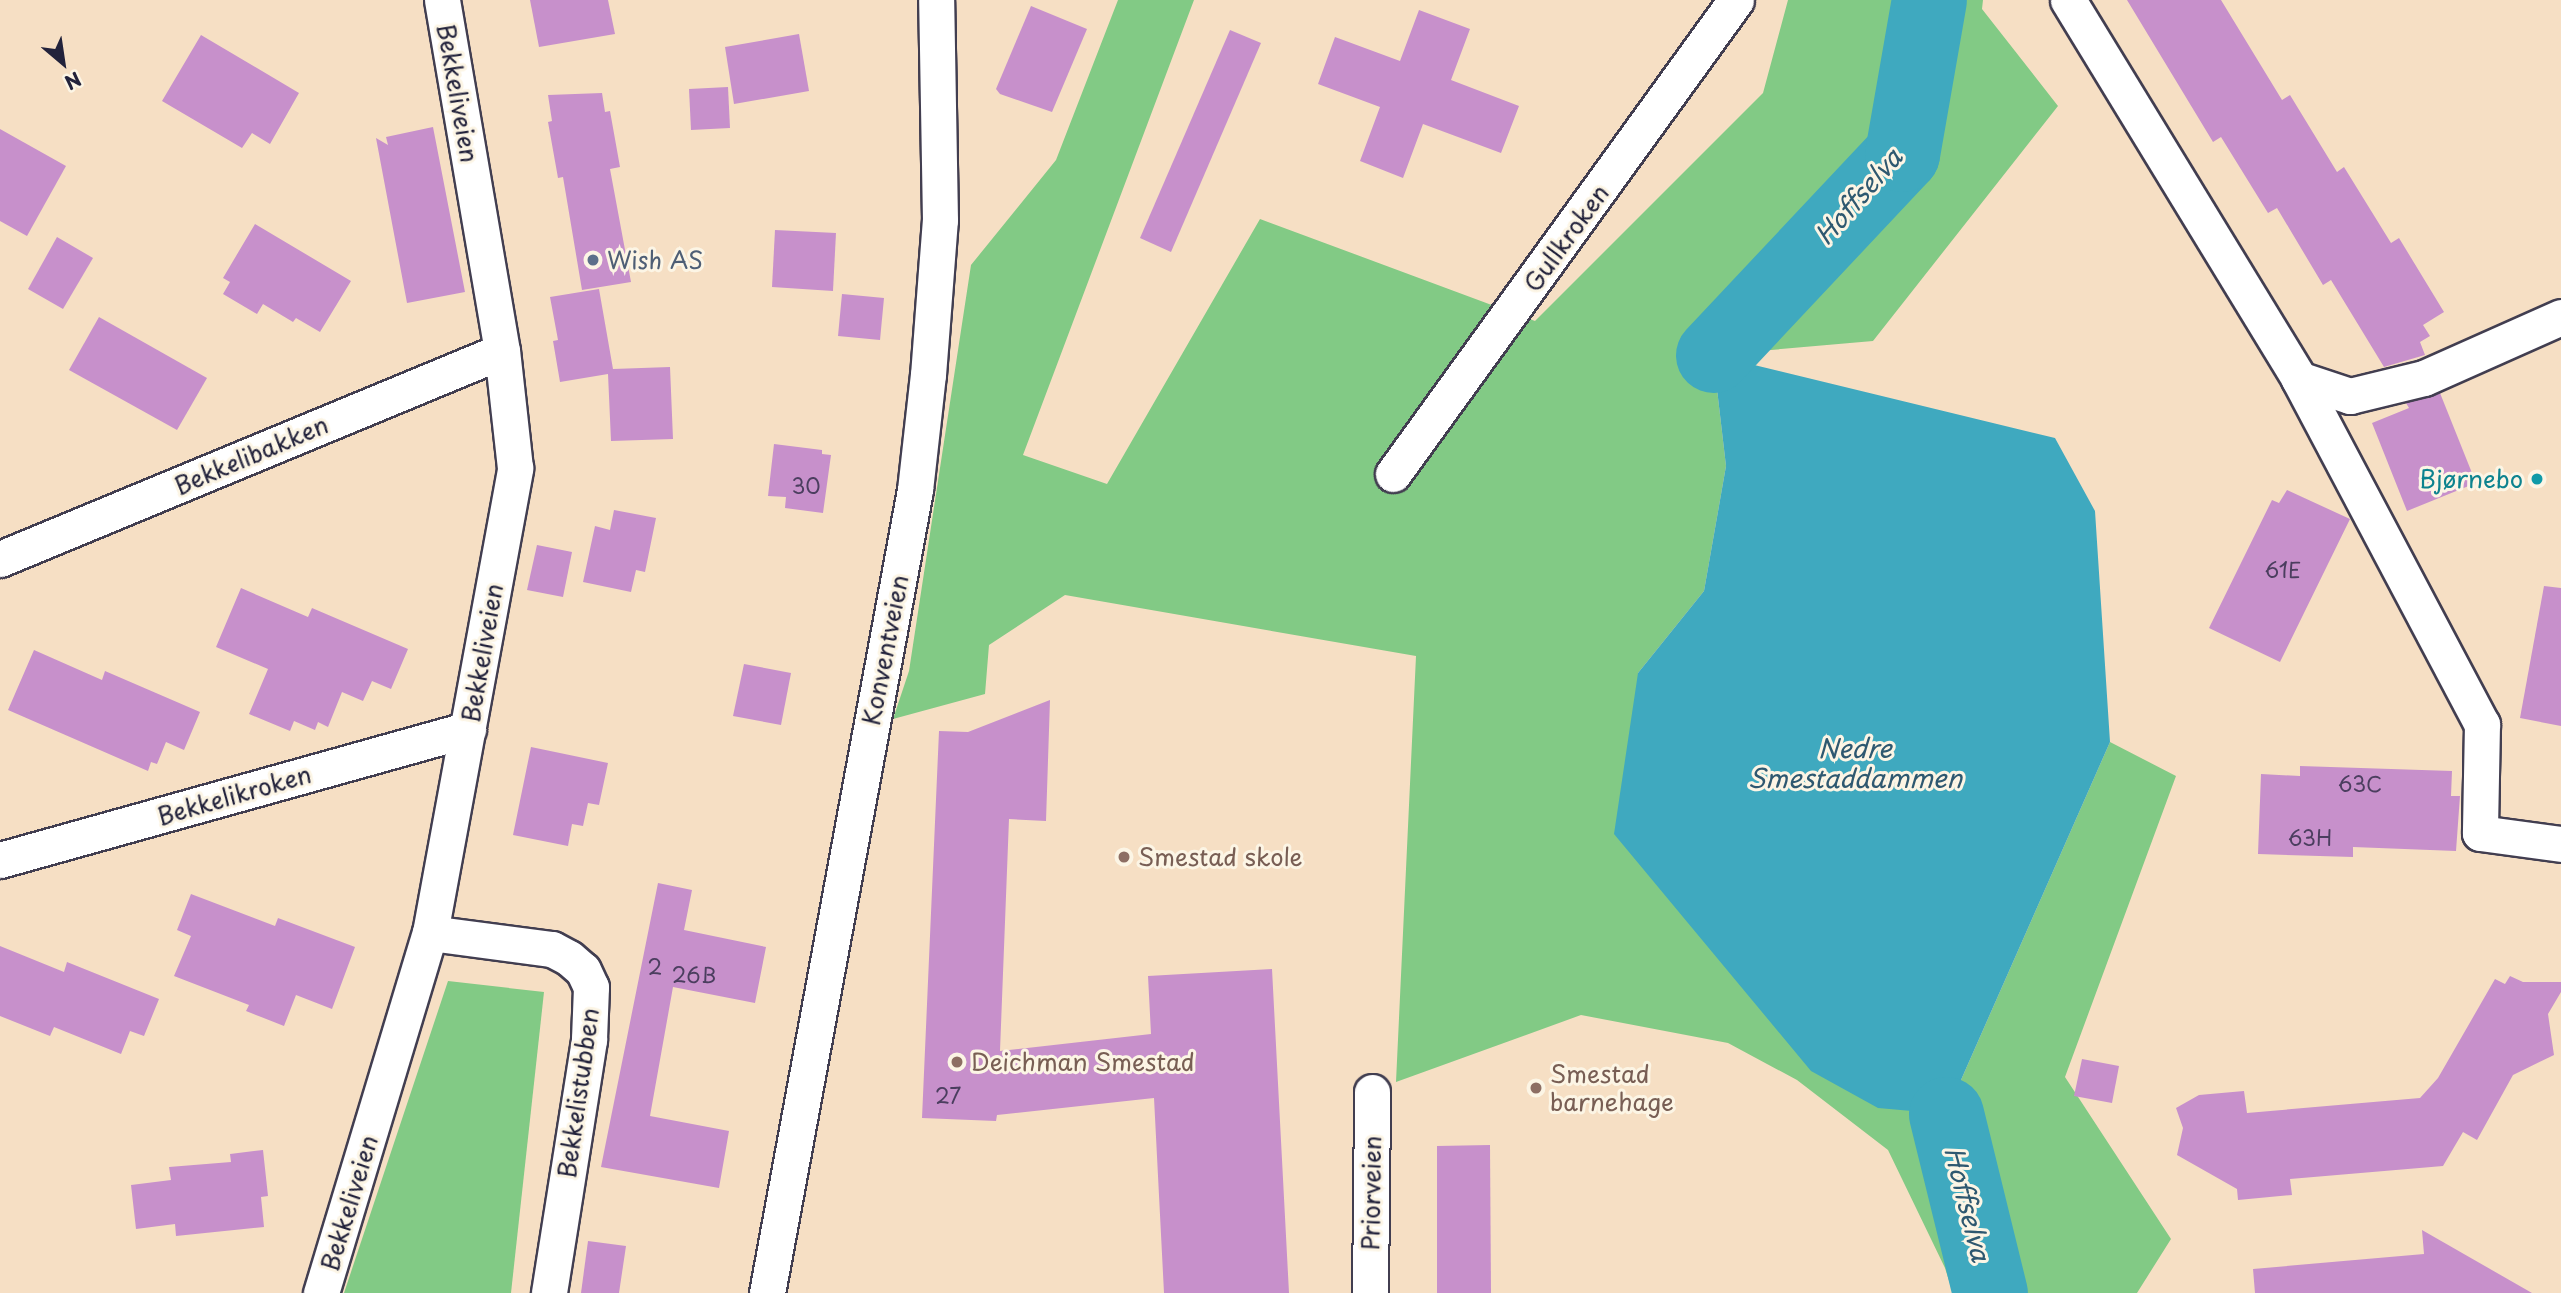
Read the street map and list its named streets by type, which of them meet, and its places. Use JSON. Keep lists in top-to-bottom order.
{
  "streets": {
    "street": [
      "Bekkeliveien",
      "Gullkroken",
      "Bekkelibakken",
      "Konventveien",
      "Bekkelikroken",
      "Bekkelistubben",
      "Priorveien"
    ]
  },
  "crossings": [
    ["Bekkeliveien", "Bekkelibakken"],
    ["Bekkeliveien", "Bekkelikroken"],
    ["Bekkeliveien", "Bekkelistubben"]
  ],
  "water": ["Hoffselva", "Nedre Smestaddammen"],
  "places": [
    "Wish AS",
    "Bjørnebo",
    "Smestad skole",
    "Deichman Smestad",
    "Smestad barnehage"
  ],
  "house_numbers": [
    "30",
    "61E",
    "63C",
    "63H",
    "2",
    "26B",
    "27"
  ],
  "north": "bottom right"
}
